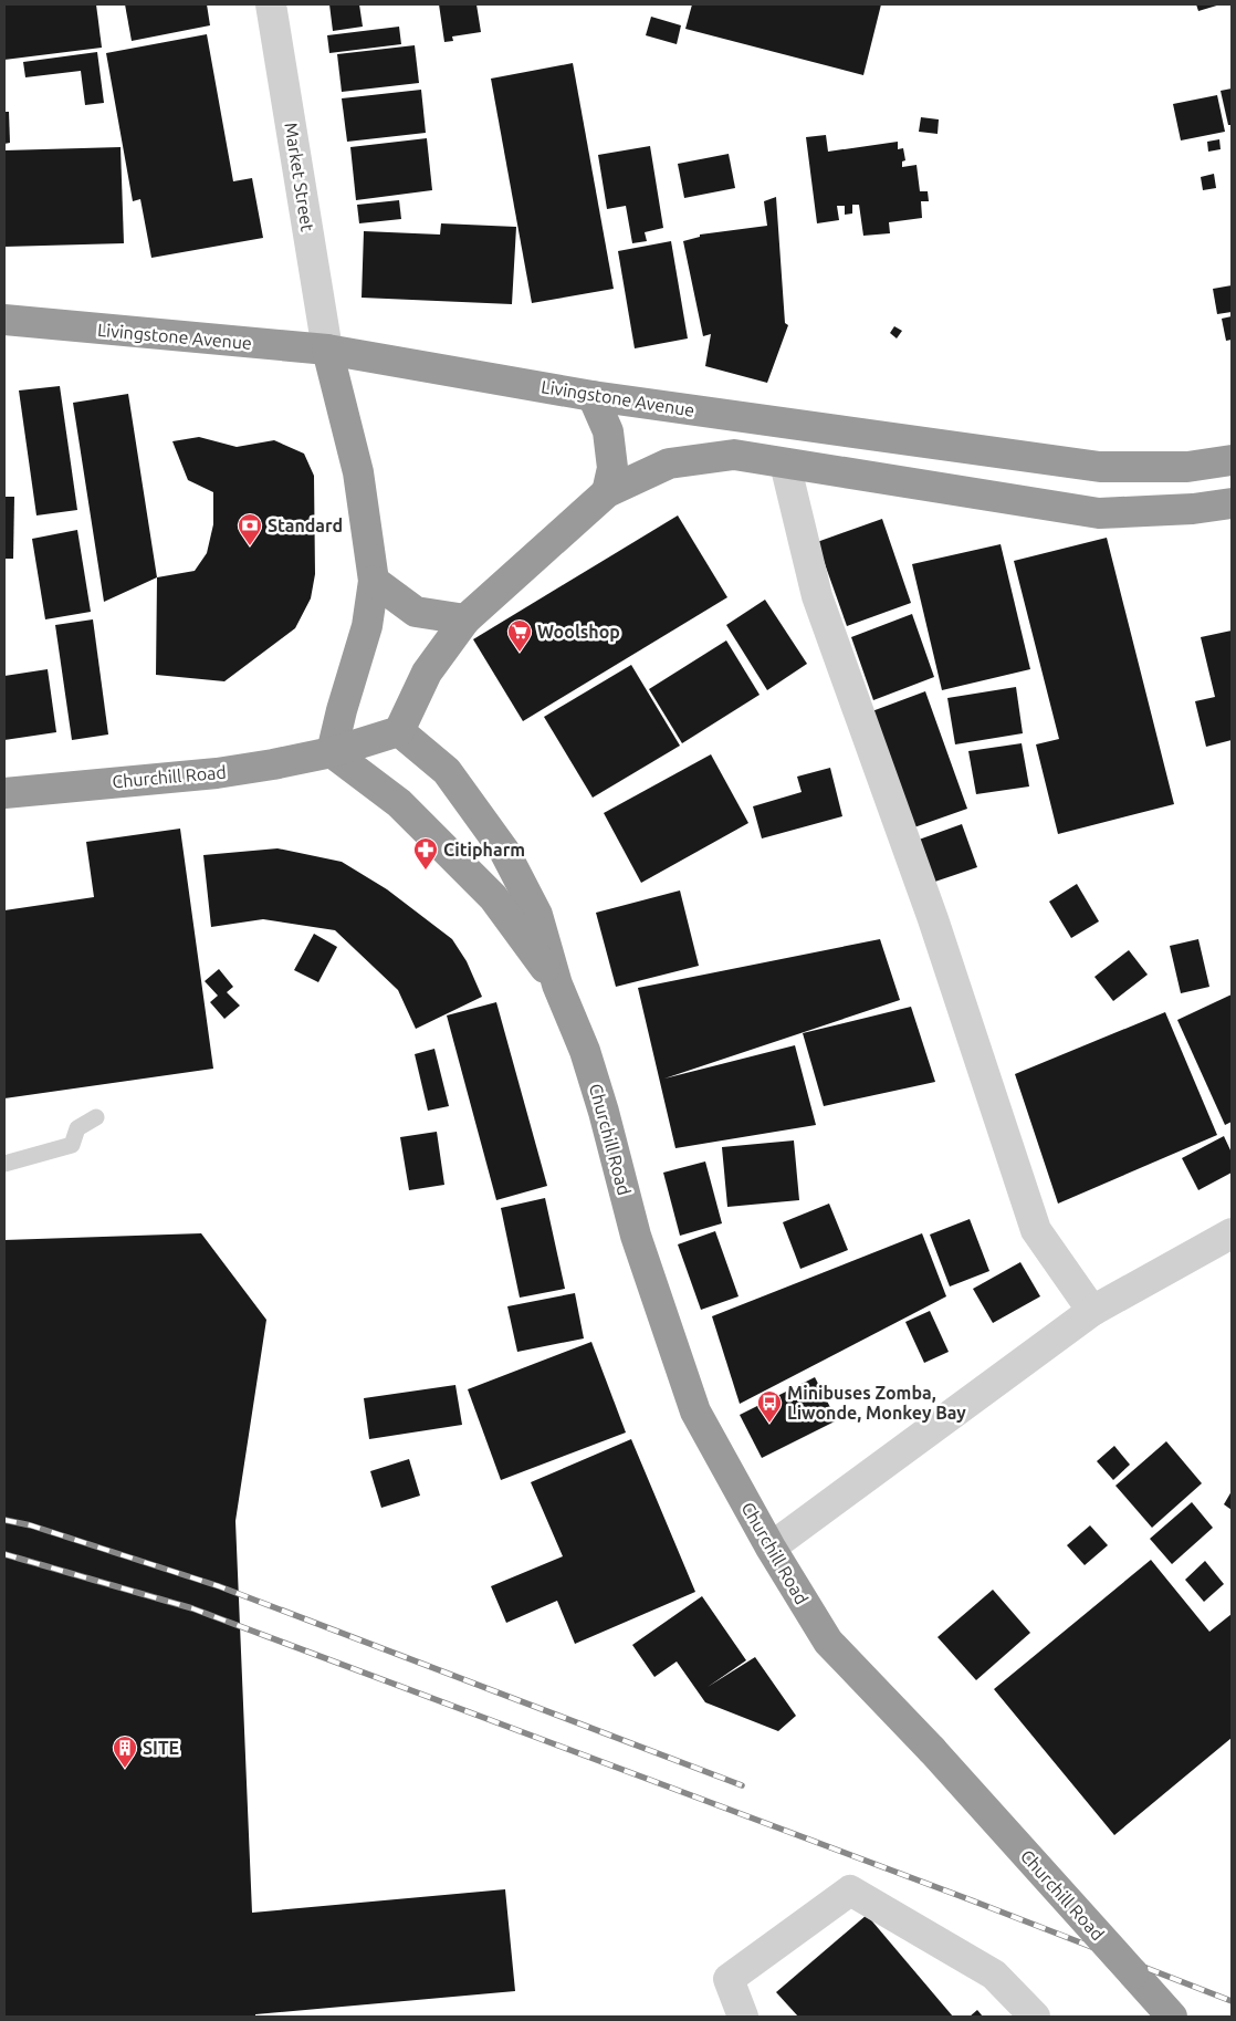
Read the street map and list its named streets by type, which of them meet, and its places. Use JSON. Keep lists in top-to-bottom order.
{
  "streets": {
    "highway": ["Livingstone Avenue", "Churchill Road"],
    "street": ["Market Street"]
  },
  "crossings": [
    ["Market Street", "Livingstone Avenue"]
  ],
  "places": {
    "bank": ["Standard"],
    "supermarket": ["Woolshop"],
    "pharmacy": ["Citipharm"],
    "bus stop": ["Minibuses Zomba, Liwonde, Monkey Bay"],
    "building": ["SITE"]
  }
}
